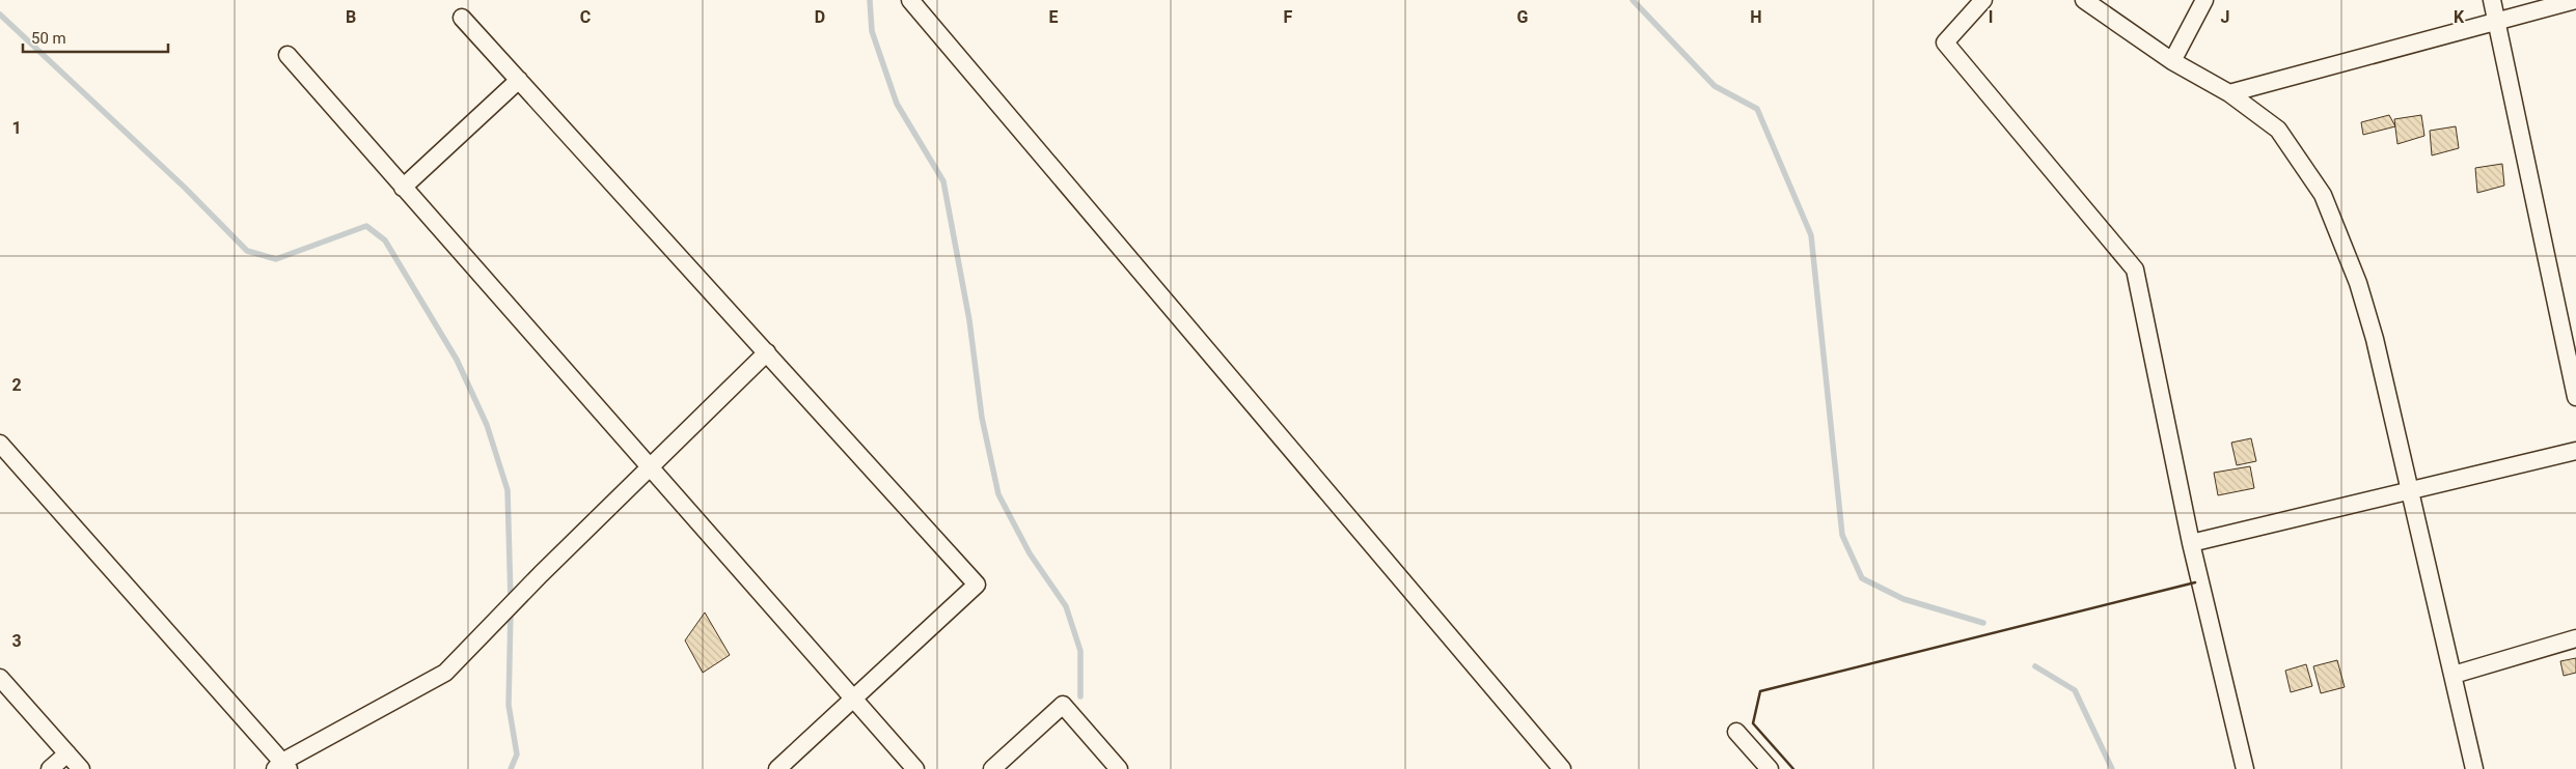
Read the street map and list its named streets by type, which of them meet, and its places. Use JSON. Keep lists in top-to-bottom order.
{
  "scale_bar": "50 m",
  "grid": {
    "columns": [
      "B",
      "C",
      "D",
      "E",
      "F",
      "G",
      "H",
      "I",
      "J",
      "K"
    ],
    "rows": ["1", "2", "3"]
  }
}
